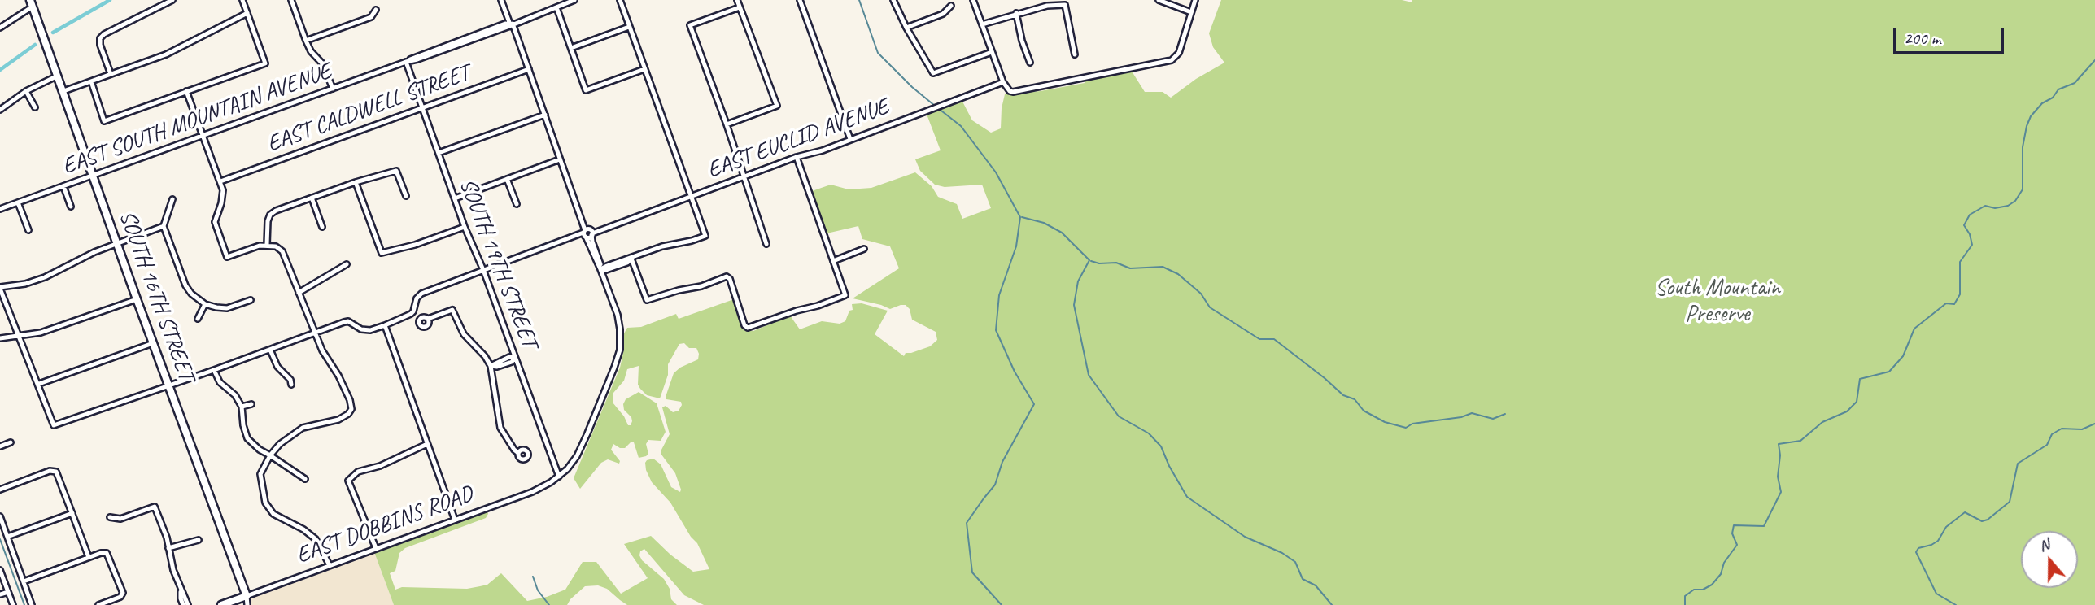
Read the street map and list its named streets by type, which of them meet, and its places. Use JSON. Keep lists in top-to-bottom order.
{
  "streets": {
    "main road": ["SOUTH 16TH STREET", "EAST DOBBINS ROAD"],
    "street": [
      "EAST CALDWELL STREET",
      "EAST SOUTH MOUNTAIN AVENUE",
      "EAST EUCLID AVENUE",
      "SOUTH 19TH STREET"
    ]
  },
  "crossings": [
    ["EAST CALDWELL STREET", "SOUTH 19TH STREET"],
    ["EAST SOUTH MOUNTAIN AVENUE", "SOUTH 19TH STREET"],
    ["EAST SOUTH MOUNTAIN AVENUE", "SOUTH 16TH STREET"],
    ["EAST EUCLID AVENUE", "SOUTH 19TH STREET"],
    ["EAST EUCLID AVENUE", "SOUTH 16TH STREET"],
    ["SOUTH 19TH STREET", "EAST DOBBINS ROAD"],
    ["SOUTH 16TH STREET", "EAST DOBBINS ROAD"]
  ],
  "parks": ["South Mountain Preserve"],
  "scale_bar": "200 m",
  "north": "top"
}
